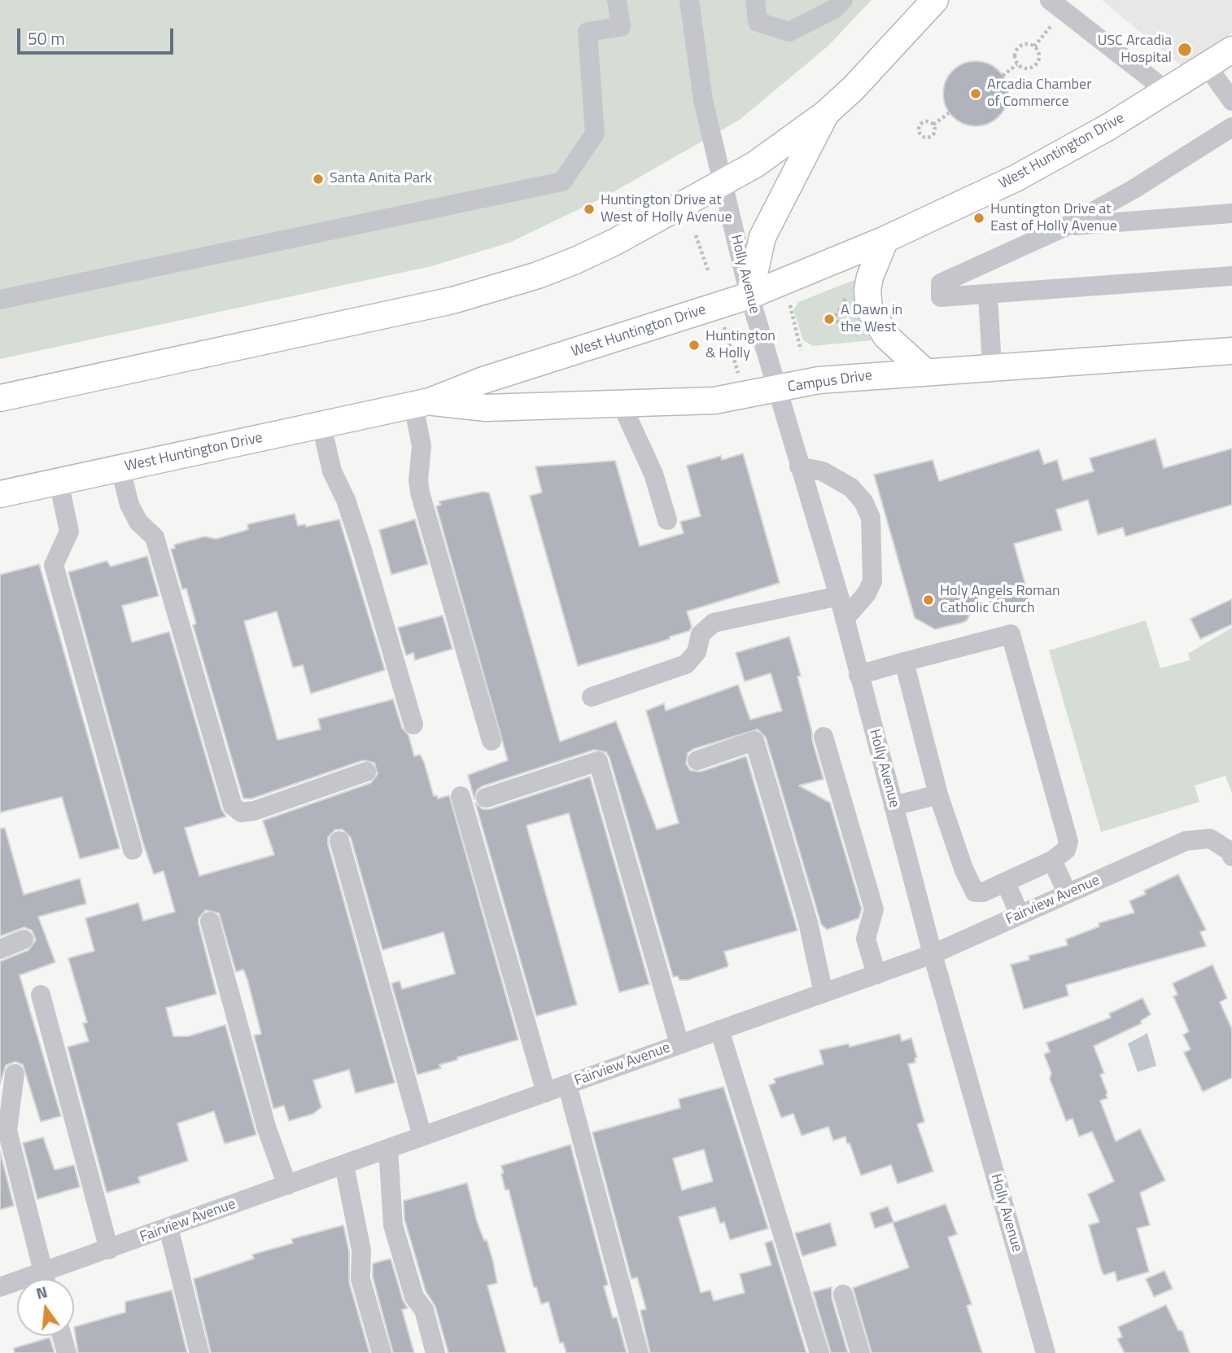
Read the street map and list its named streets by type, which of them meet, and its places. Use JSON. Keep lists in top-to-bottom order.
{
  "streets": {
    "main road": ["West Huntington Drive", "Campus Drive"],
    "street": ["Holly Avenue", "Fairview Avenue"]
  },
  "crossings": [
    ["West Huntington Drive", "Holly Avenue"],
    ["West Huntington Drive", "Campus Drive"],
    ["Holly Avenue", "Campus Drive"],
    ["Holly Avenue", "Fairview Avenue"]
  ],
  "places": [
    "USC Arcadia Hospital",
    "Arcadia Chamber of Commerce",
    "Santa Anita Park",
    "Huntington Drive at West of Holly Avenue",
    "Huntington Drive at East of Holly Avenue",
    "A Dawn in the West",
    "Huntington & Holly",
    "Holy Angels Roman Catholic Church"
  ],
  "scale_bar": "50 m",
  "north": "top"
}
